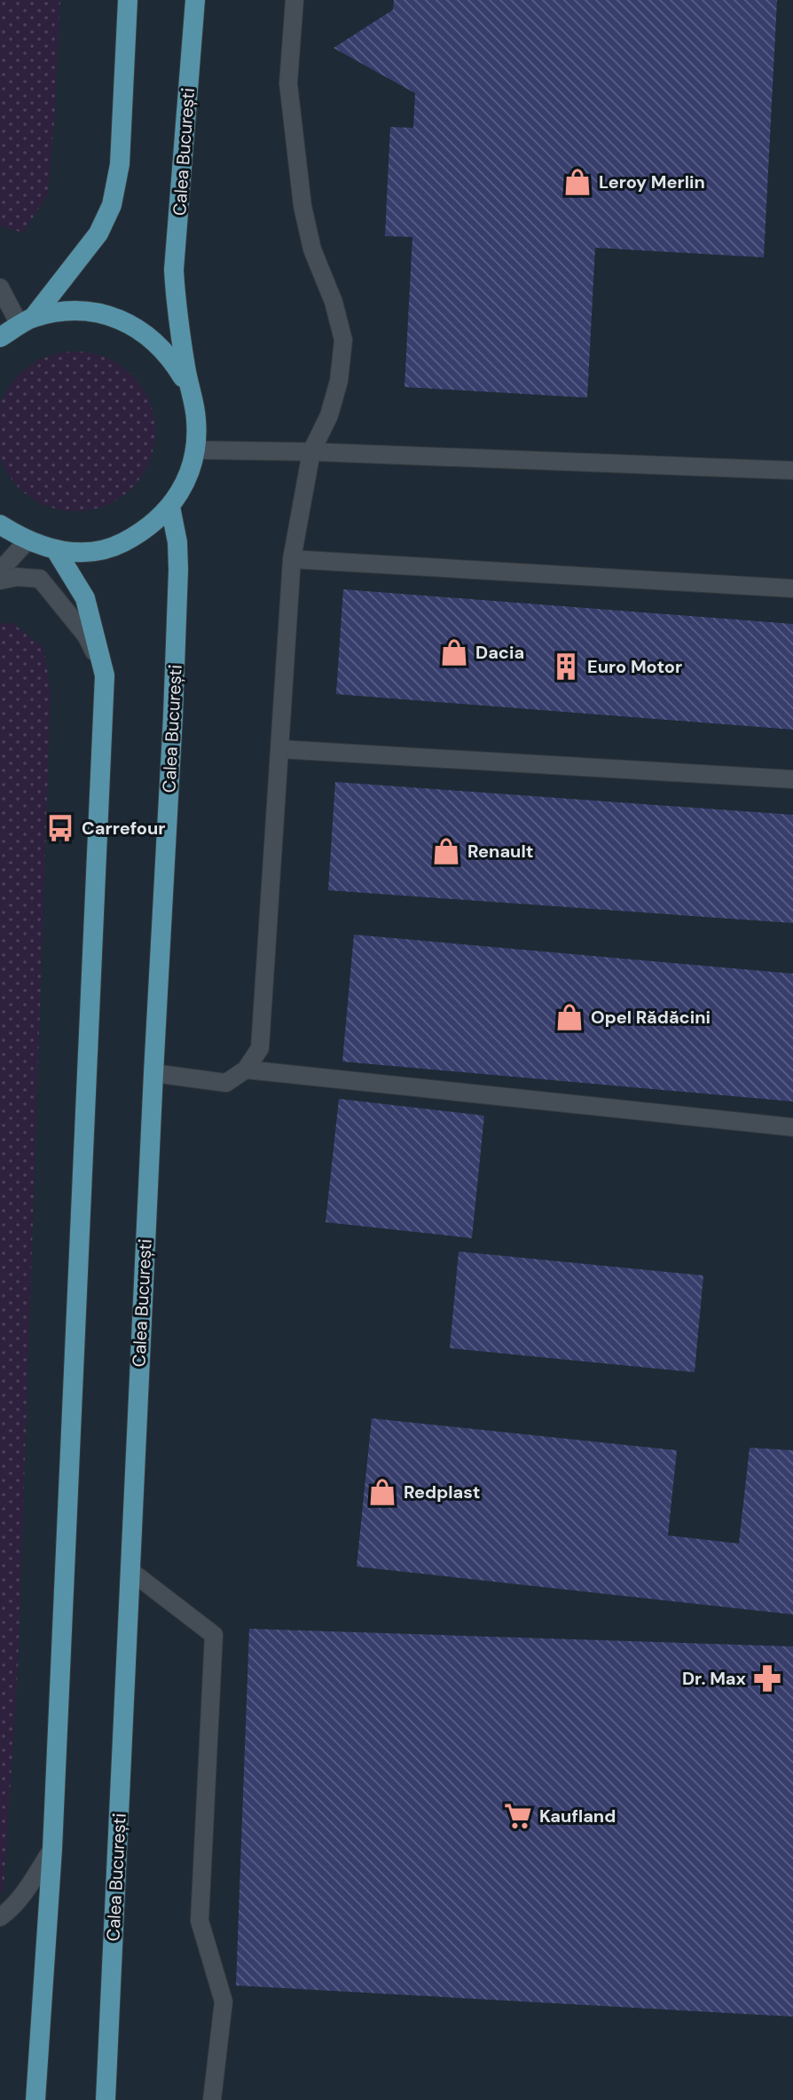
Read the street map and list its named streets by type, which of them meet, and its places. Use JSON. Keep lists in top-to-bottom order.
{
  "streets": {
    "main road": ["Calea București"]
  },
  "places": {
    "shop": [
      "Leroy Merlin",
      "Dacia",
      "Renault",
      "Opel Rădăcini",
      "Redplast"
    ],
    "building": ["Euro Motor"],
    "bus stop": ["Carrefour"],
    "pharmacy": ["Dr. Max"],
    "supermarket": ["Kaufland"]
  }
}
